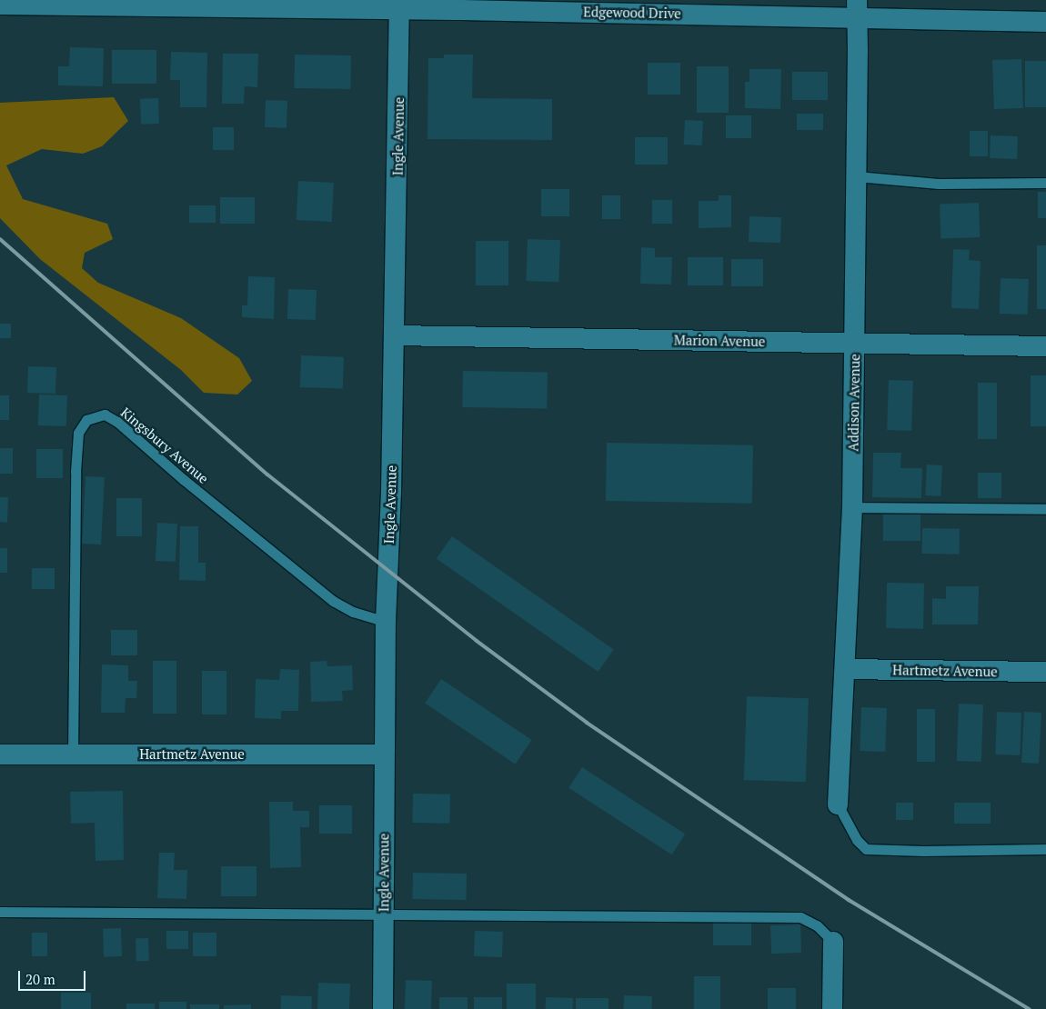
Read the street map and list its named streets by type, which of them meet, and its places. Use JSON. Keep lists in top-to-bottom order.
{
  "streets": {
    "street": [
      "Edgewood Drive",
      "Ingle Avenue",
      "Marion Avenue",
      "Addison Avenue",
      "Hartmetz Avenue"
    ],
    "lane": ["Kingsbury Avenue"]
  },
  "crossings": [
    ["Edgewood Drive", "Ingle Avenue"],
    ["Edgewood Drive", "Addison Avenue"],
    ["Ingle Avenue", "Marion Avenue"],
    ["Ingle Avenue", "Kingsbury Avenue"],
    ["Ingle Avenue", "Hartmetz Avenue"],
    ["Marion Avenue", "Addison Avenue"],
    ["Addison Avenue", "Hartmetz Avenue"],
    ["Kingsbury Avenue", "Hartmetz Avenue"]
  ],
  "scale_bar": "20 m"
}
